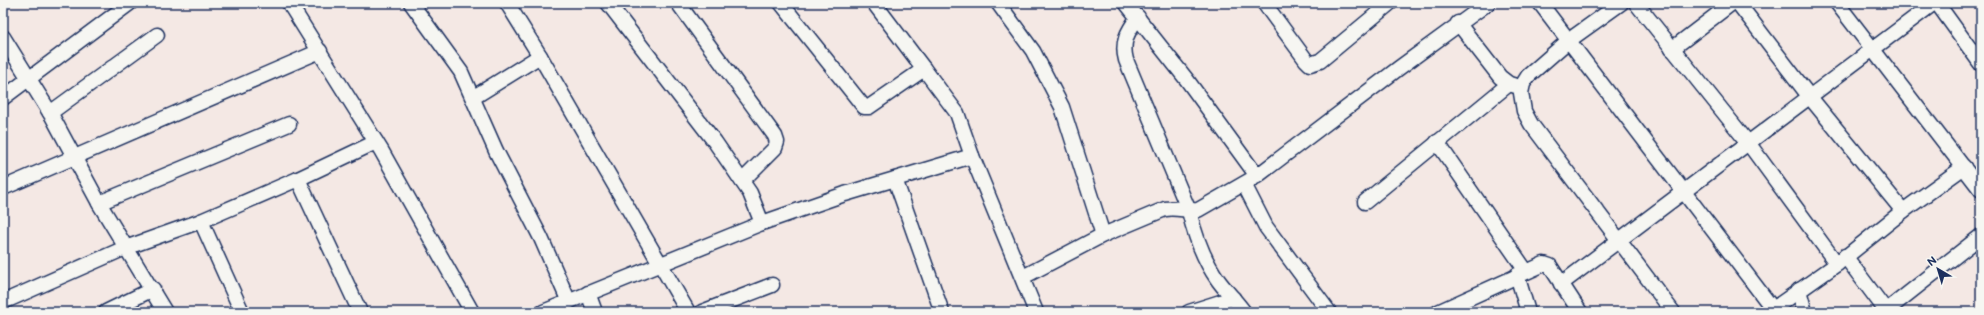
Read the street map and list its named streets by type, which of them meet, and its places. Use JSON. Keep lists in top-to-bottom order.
{
  "north": "top left"
}
